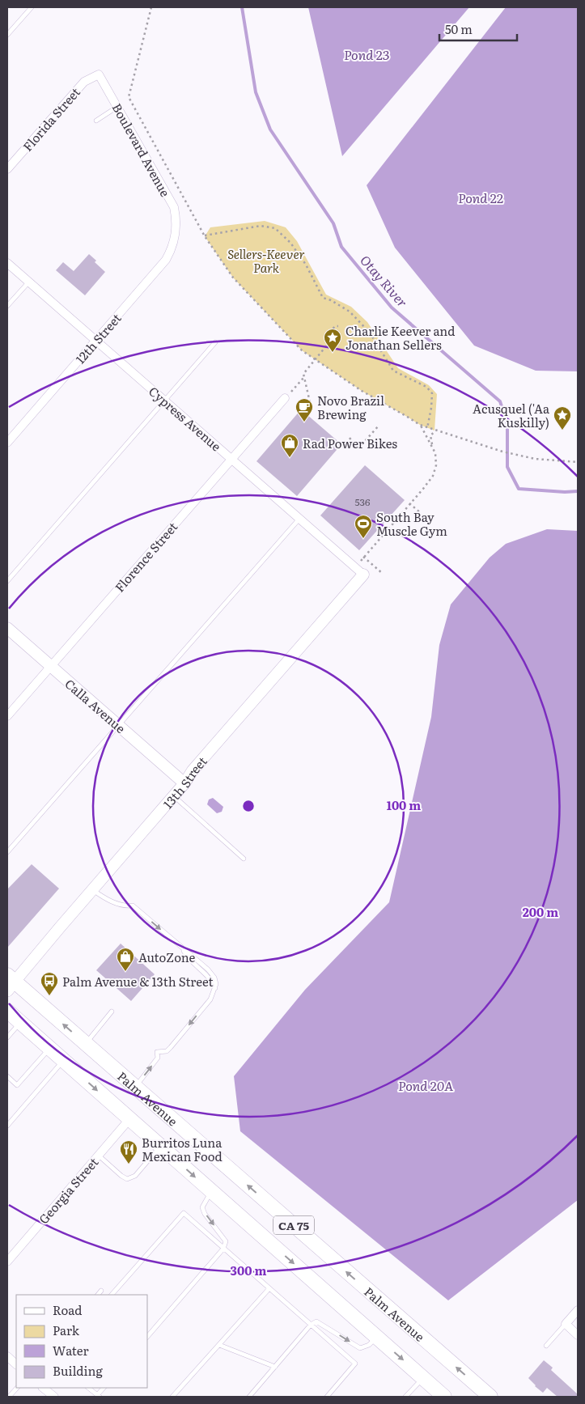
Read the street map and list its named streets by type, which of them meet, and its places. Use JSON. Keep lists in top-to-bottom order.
{
  "streets": {
    "highway": ["Palm Avenue", "CA 75"],
    "street": [
      "Florida Street",
      "Boulevard Avenue",
      "12th Street",
      "Cypress Avenue",
      "Florence Street",
      "Calla Avenue",
      "13th Street",
      "Georgia Street"
    ]
  },
  "crossings": [
    ["Florida Street", "Boulevard Avenue"],
    ["Boulevard Avenue", "12th Street"],
    ["12th Street", "Cypress Avenue"],
    ["Cypress Avenue", "Florence Street"],
    ["Cypress Avenue", "13th Street"],
    ["Florence Street", "Calla Avenue"],
    ["Calla Avenue", "13th Street"],
    ["13th Street", "Palm Avenue"],
    ["Georgia Street", "CA 75"]
  ],
  "water": [
    "Pond 23",
    "Pond 22",
    "Otay River",
    "Pond 20A"
  ],
  "parks": ["Sellers-Keever Park"],
  "places": {
    "place": ["Charlie Keever and Jonathan Sellers", "Acusquel ('Aa Kuskilly)"],
    "cafe": ["Novo Brazil Brewing"],
    "shop": ["Rad Power Bikes", "AutoZone"],
    "sports": ["South Bay Muscle Gym"],
    "bus stop": ["Palm Avenue & 13th Street"],
    "restaurant": ["Burritos Luna Mexican Food"]
  },
  "house_numbers": ["536"],
  "legend": [
    "Road",
    "Park",
    "Water",
    "Building"
  ],
  "scale_bar": "50 m",
  "rings": ["100 m", "200 m", "300 m"]
}
